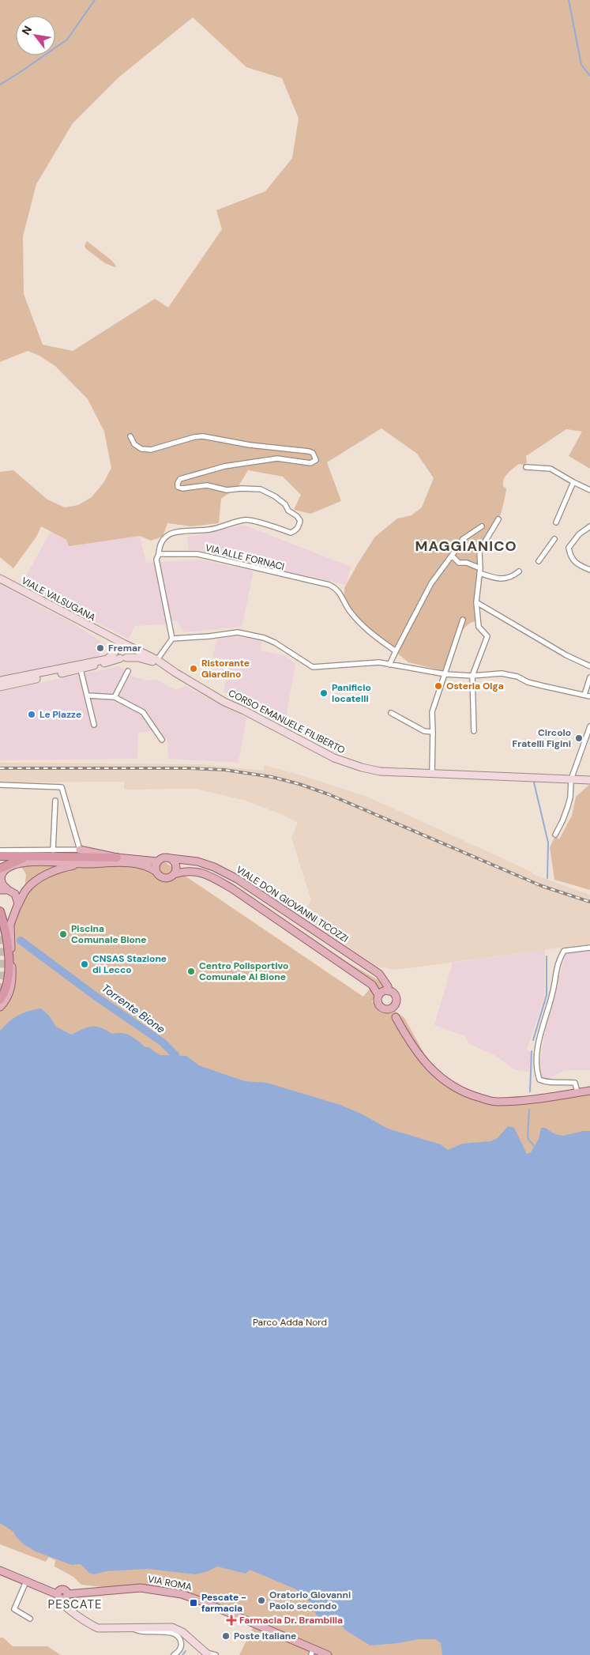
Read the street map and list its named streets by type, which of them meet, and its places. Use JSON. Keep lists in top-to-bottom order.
{
  "streets": {
    "main road": [
      "VIALE VALSUGANA",
      "CORSO EMANUELE FILIBERTO",
      "VIALE DON GIOVANNI TICOZZI",
      "VIA ROMA"
    ],
    "street": ["VIA ALLE FORNACI"]
  },
  "districts": ["MAGGIANICO", "PESCATE"],
  "water": ["Torrente Bione"],
  "parks": ["Parco Adda Nord"],
  "places": {
    "other": [
      "Fremar",
      "Ristorante Giardino",
      "Osteria Olga",
      "Panificio locatelli",
      "Le Piazze",
      "Circolo Fratelli Figini",
      "Piscina Comunale Bione",
      "CNSAS Stazione di Lecco",
      "Centro Polisportivo Comunale Al Bione",
      "Oratorio Giovanni Paolo secondo",
      "Poste Italiane"
    ],
    "transit": ["Pescate - farmacia"],
    "health": ["Farmacia Dr. Brambilla"]
  },
  "north": "top left"
}
